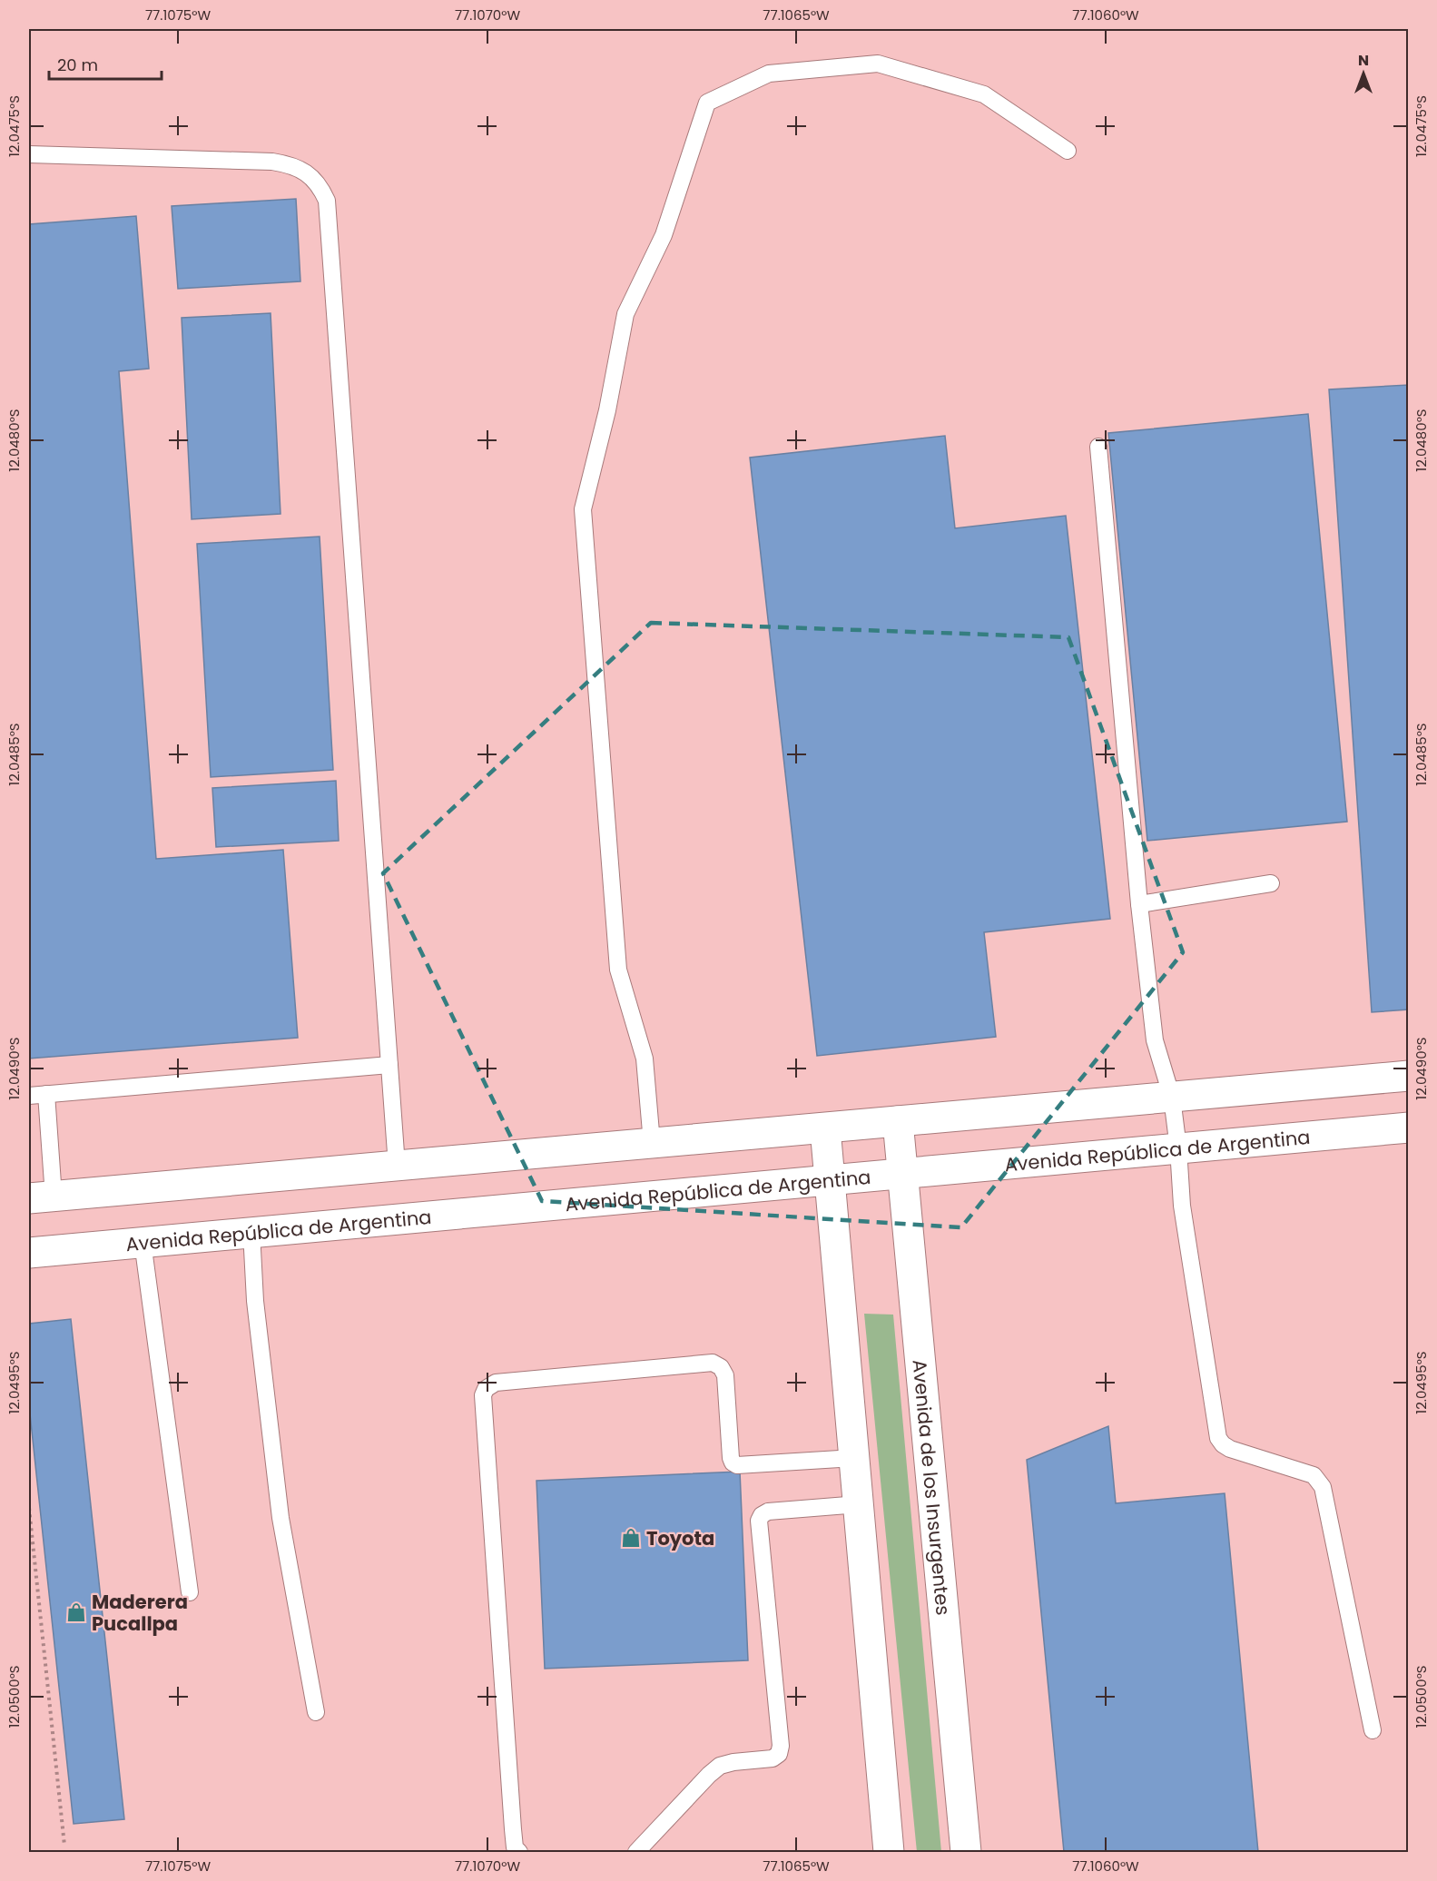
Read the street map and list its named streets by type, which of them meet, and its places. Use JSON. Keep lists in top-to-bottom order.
{
  "streets": {
    "main road": ["Avenida República de Argentina", "Avenida de los Insurgentes"]
  },
  "crossings": [
    ["Avenida República de Argentina", "Avenida de los Insurgentes"]
  ],
  "places": {
    "shop": ["Toyota", "Maderera Pucallpa"]
  },
  "scale_bar": "20 m",
  "north": "top",
  "coordinates": [
    "77.1075°W",
    "77.1070°W",
    "77.1065°W",
    "77.1060°W",
    "12.0475°S",
    "12.0480°S",
    "12.0485°S",
    "12.0490°S",
    "12.0495°S",
    "12.0500°S"
  ]
}
